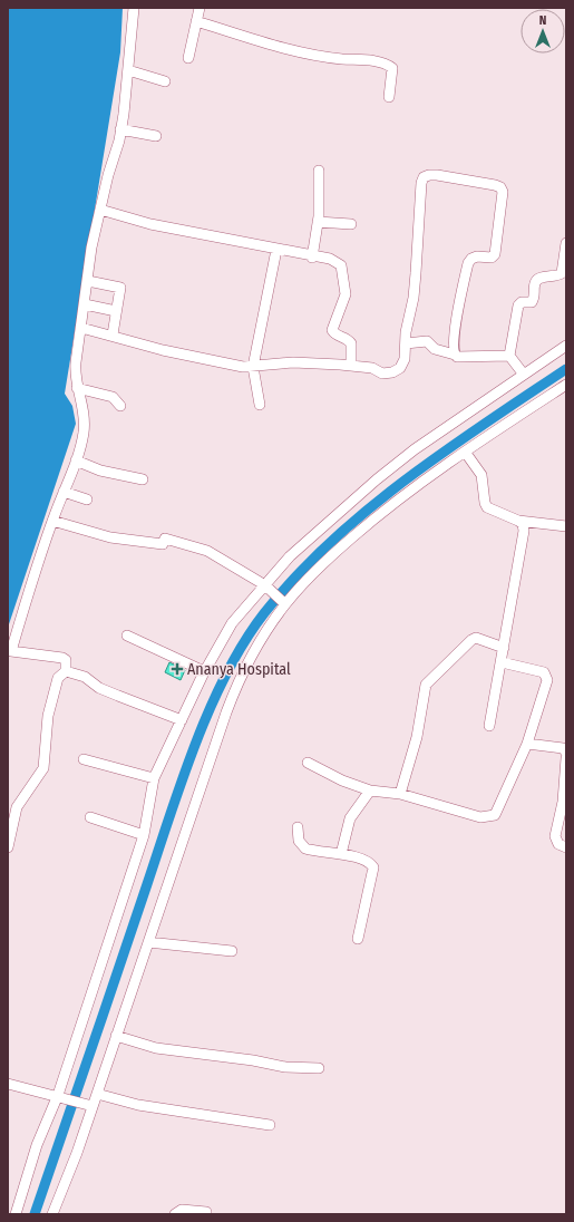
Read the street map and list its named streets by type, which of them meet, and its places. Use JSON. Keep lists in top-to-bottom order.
{
  "places": {
    "health": ["Ananya Hospital"]
  },
  "north": "top"
}
